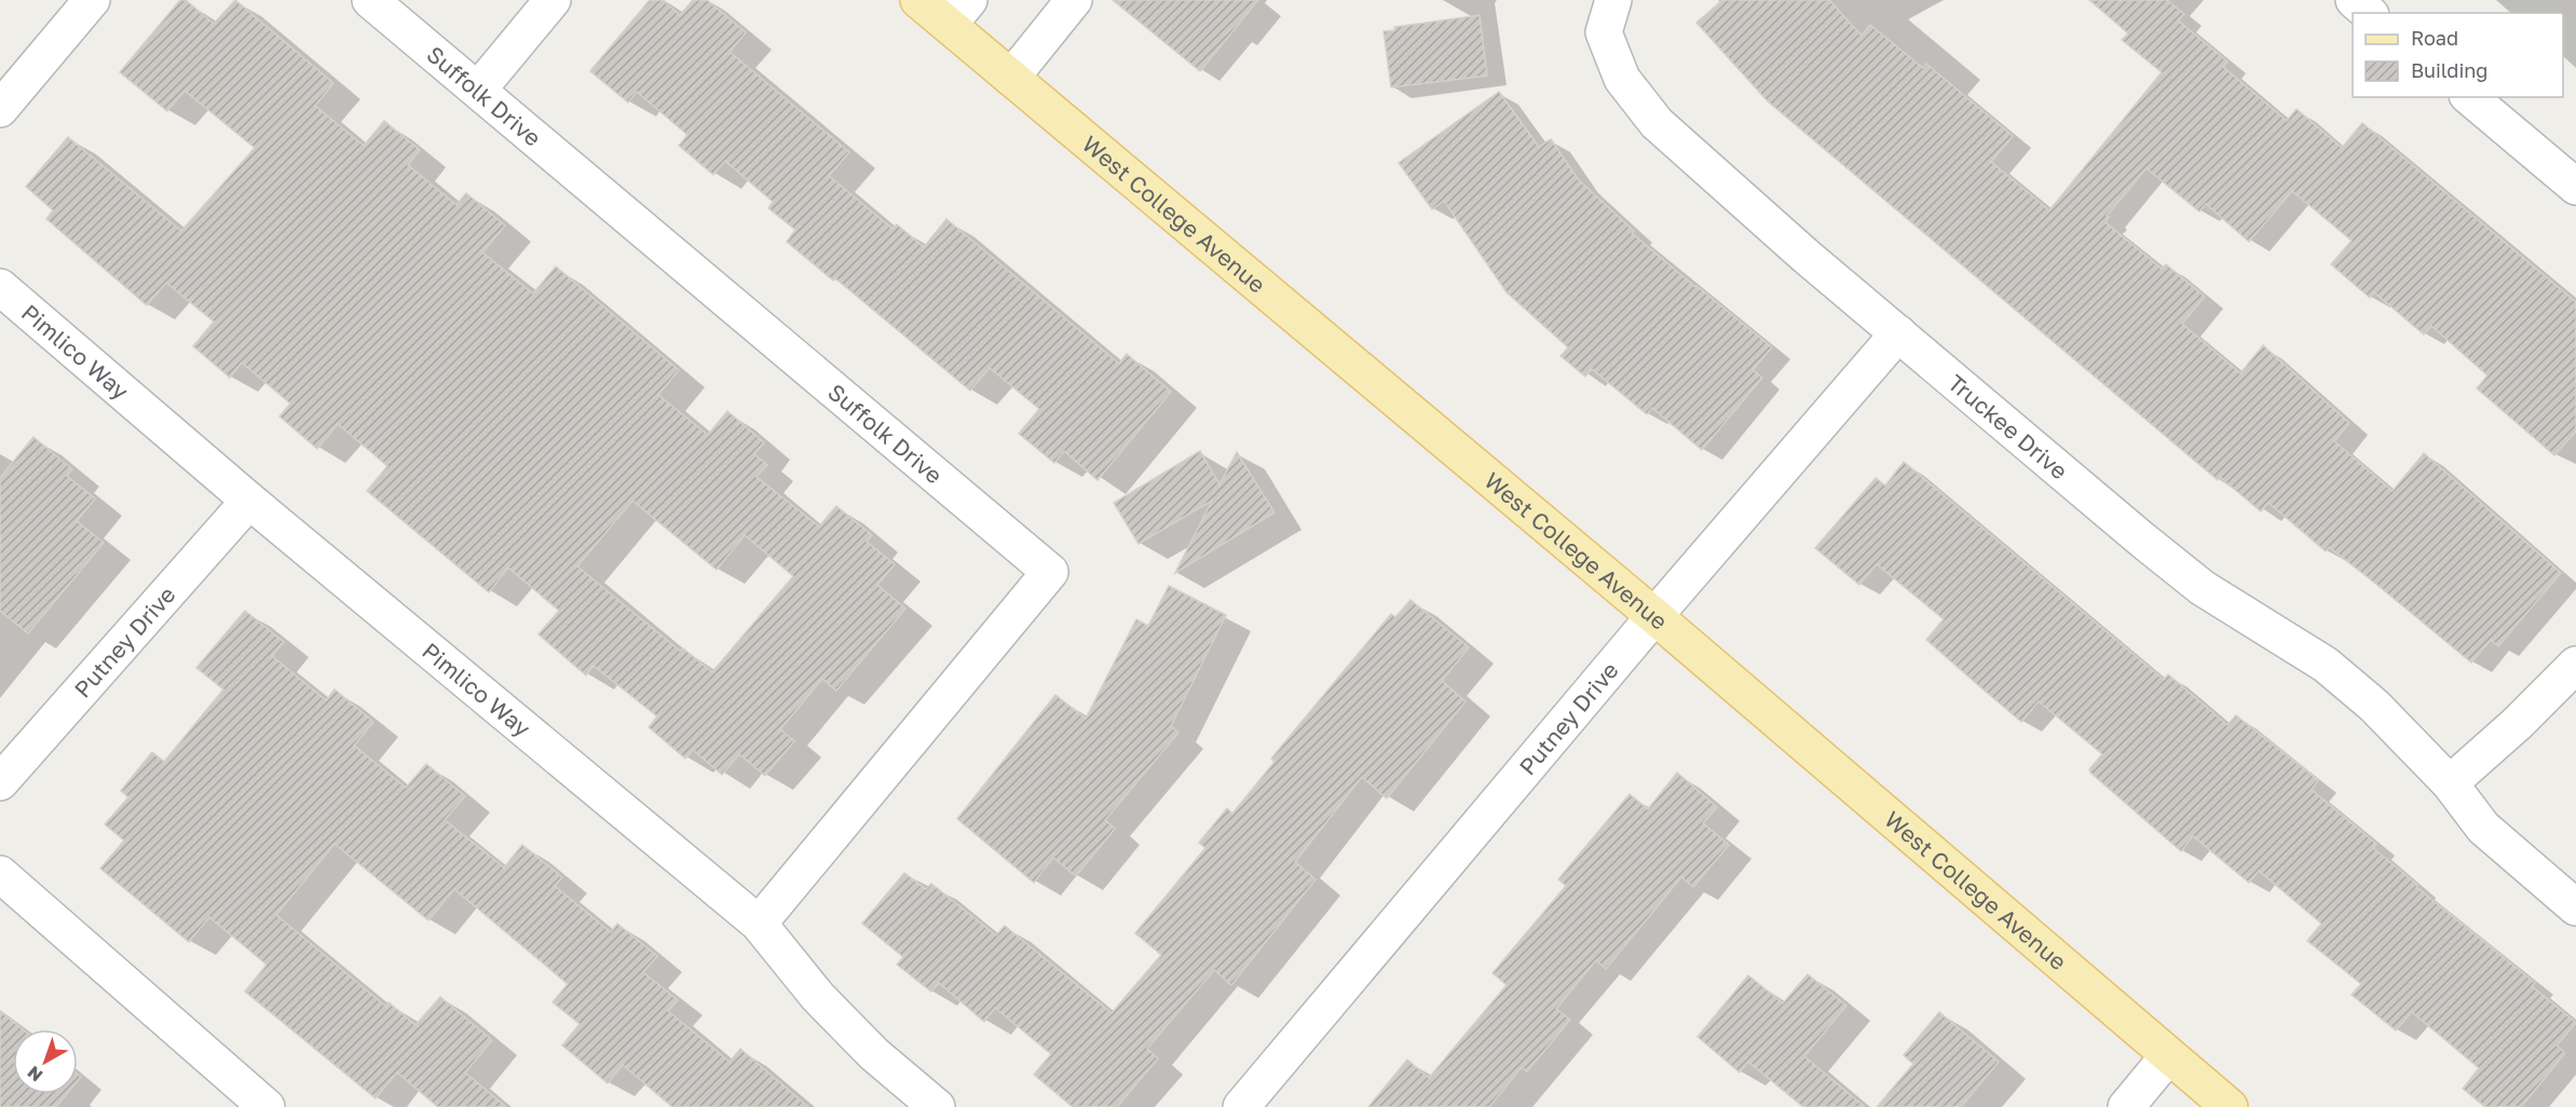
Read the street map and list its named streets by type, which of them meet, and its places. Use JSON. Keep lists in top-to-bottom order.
{
  "streets": {
    "main road": ["West College Avenue"],
    "street": [
      "Suffolk Drive",
      "Pimlico Way",
      "Truckee Drive",
      "Putney Drive"
    ]
  },
  "crossings": [
    ["Suffolk Drive", "Pimlico Way"],
    ["West College Avenue", "Putney Drive"],
    ["Pimlico Way", "Putney Drive"],
    ["Truckee Drive", "Putney Drive"]
  ],
  "legend": ["Road", "Building"],
  "north": "bottom left"
}
